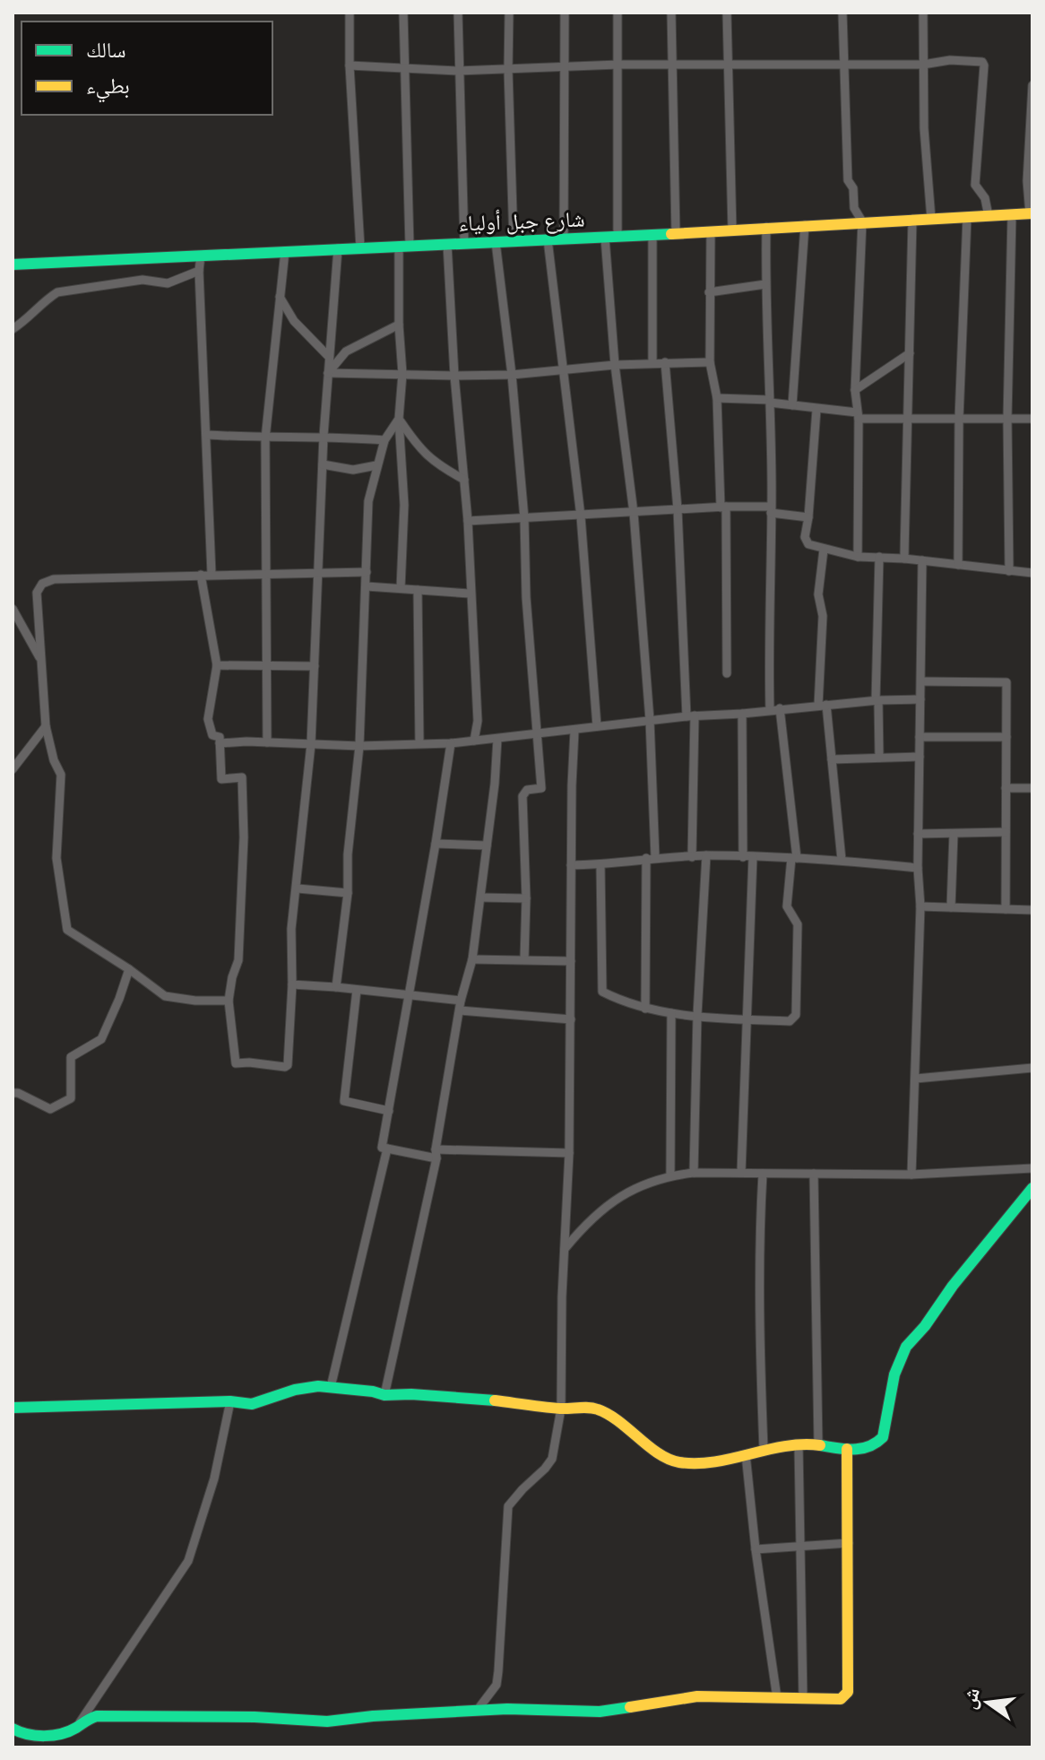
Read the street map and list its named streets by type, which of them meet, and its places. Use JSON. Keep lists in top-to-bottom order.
{
  "streets": {
    "main road": ["شارع جبل أولياء"]
  },
  "legend": ["سالك", "بطيء"],
  "north": "left"
}
